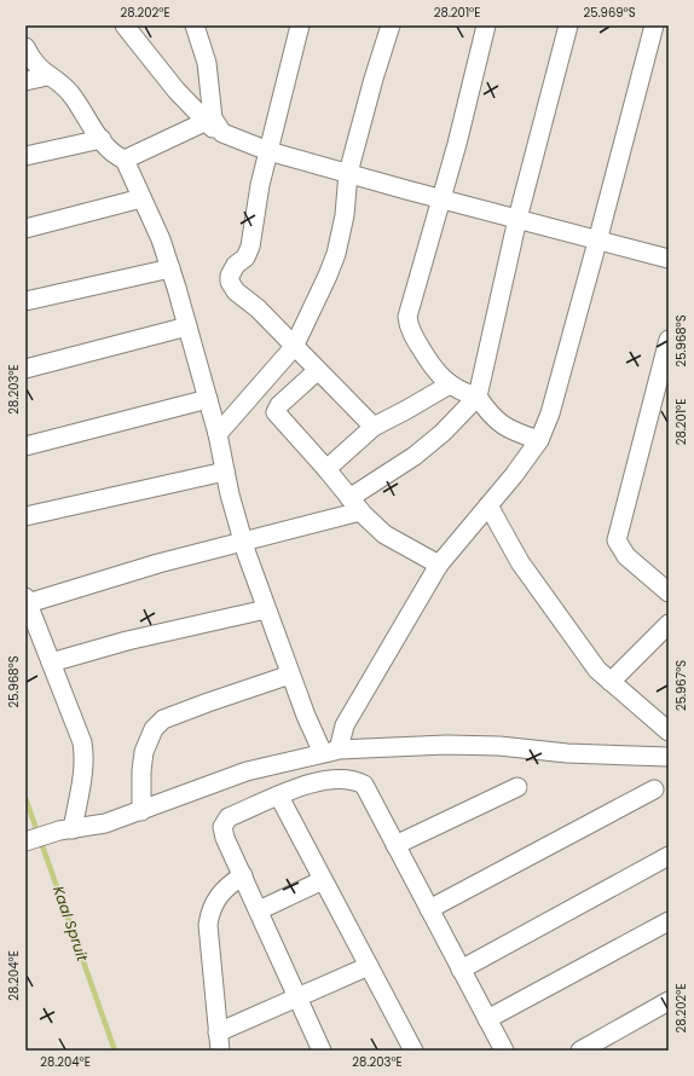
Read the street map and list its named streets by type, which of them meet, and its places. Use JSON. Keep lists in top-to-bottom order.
{
  "water": ["Kaal Spruit"],
  "coordinates": [
    "28.202°E",
    "28.201°E",
    "25.969°S",
    "25.968°S",
    "28.203°E",
    "25.967°S",
    "28.204°E"
  ]
}
